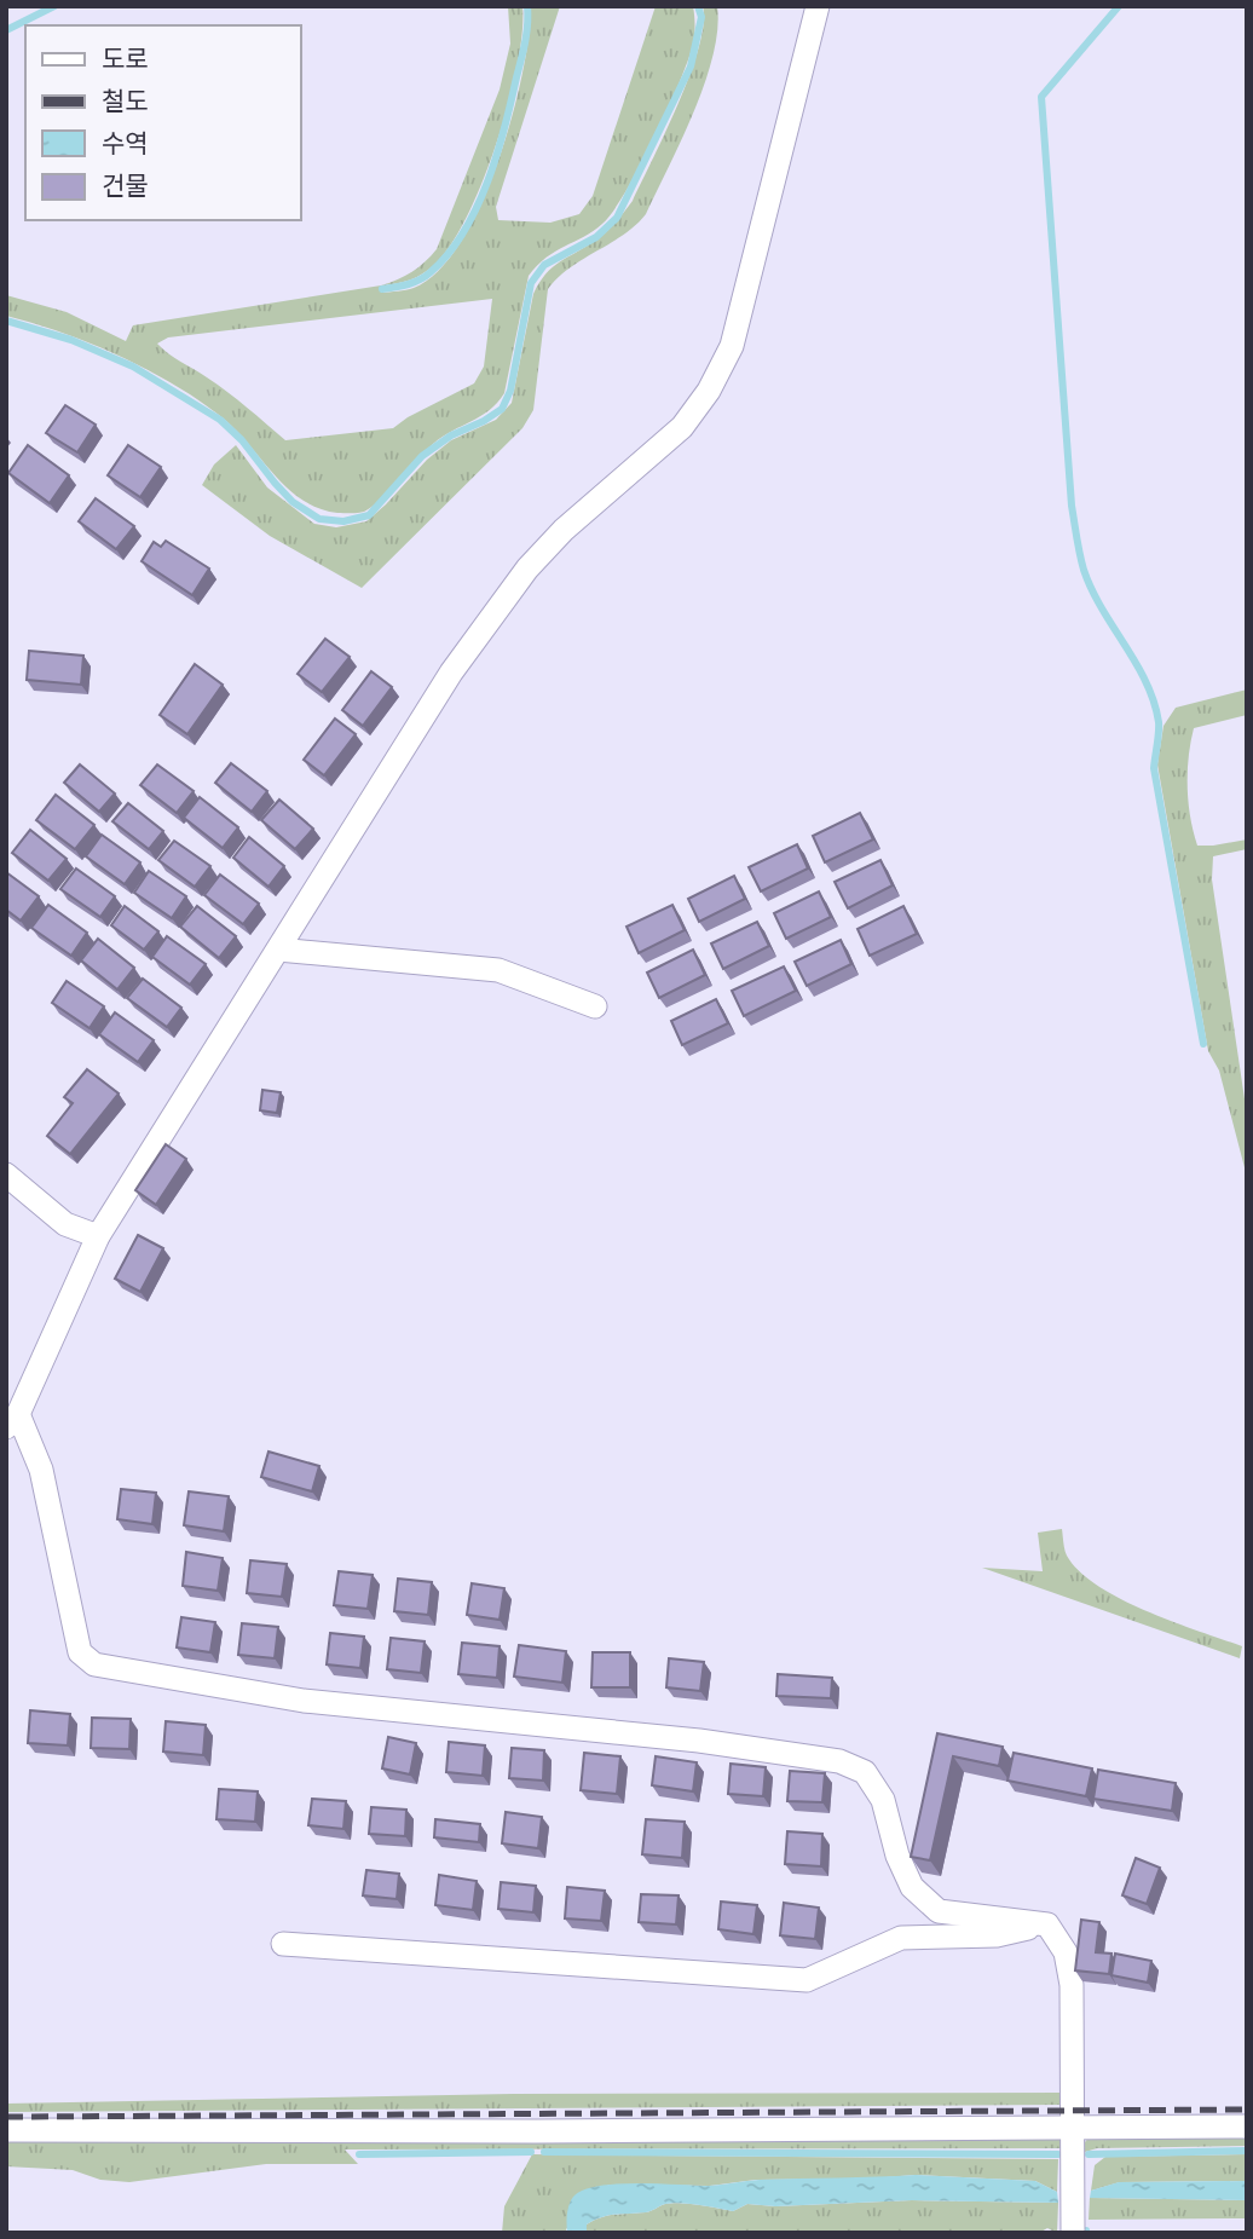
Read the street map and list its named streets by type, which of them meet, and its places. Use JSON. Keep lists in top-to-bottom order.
{
  "legend": [
    "도로",
    "철도",
    "수역",
    "건물"
  ]
}
